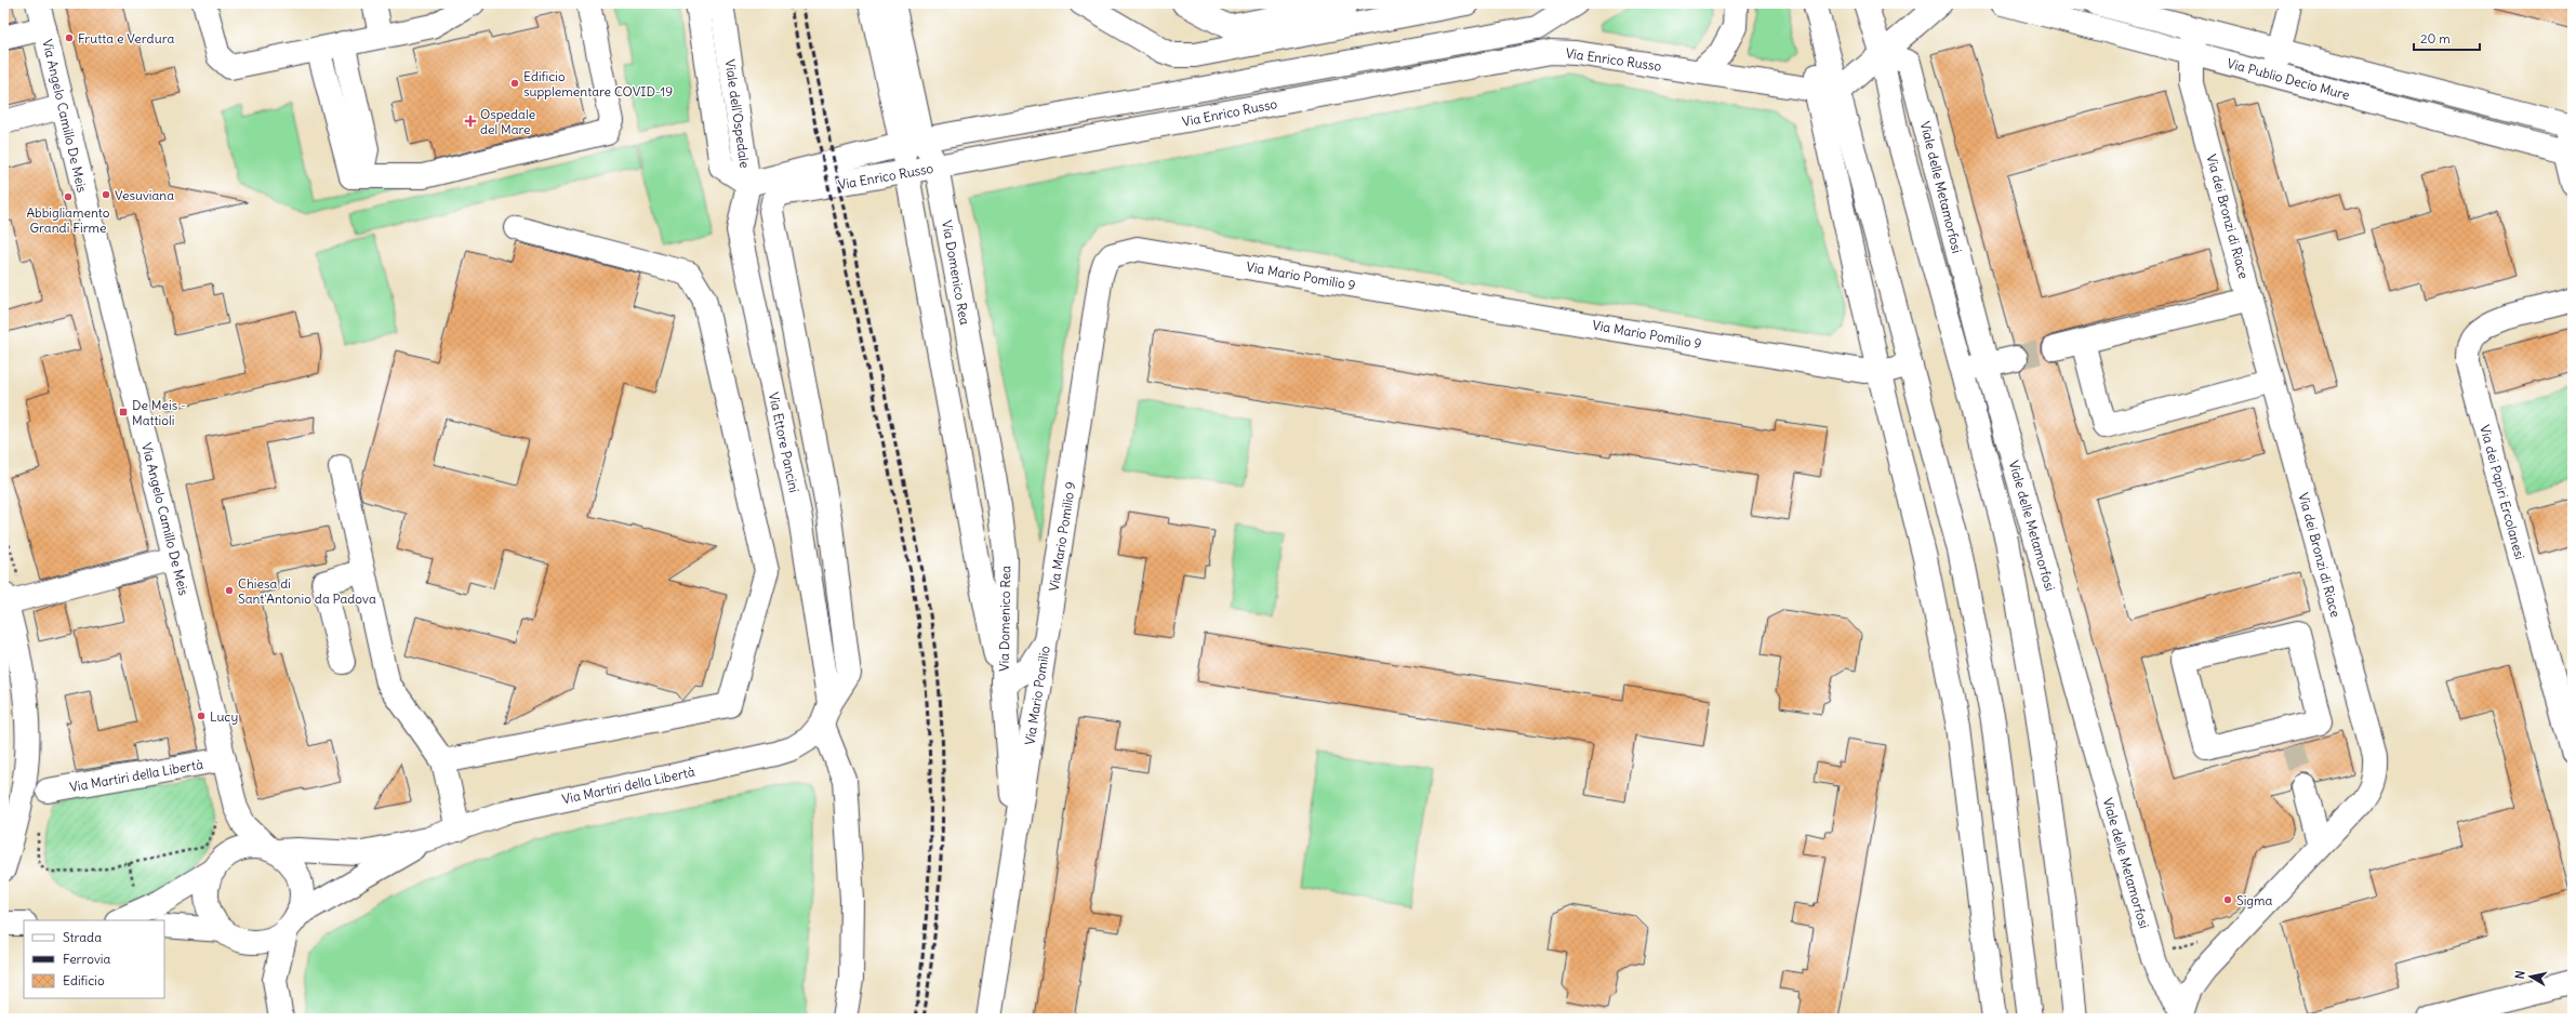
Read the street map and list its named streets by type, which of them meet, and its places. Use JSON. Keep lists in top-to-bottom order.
{
  "streets": {
    "street": [
      "Via Enrico Russo",
      "Via Publio Decio Mure",
      "Viale dell'Ospedale",
      "Via Angelo Camillo De Meis",
      "Viale delle Metamorfosi",
      "Via dei Bronzi di Riace",
      "Via Domenico Rea",
      "Via Mario Pomilio 9",
      "Via Ettore Pancini",
      "Via dei Papiri Ercolanesi",
      "Via Mario Pomilio",
      "Via Martiri della Libertà"
    ]
  },
  "crossings": [
    ["Via Enrico Russo", "Viale dell'Ospedale"],
    ["Via Enrico Russo", "Via Domenico Rea"],
    ["Via Enrico Russo", "Via Ettore Pancini"],
    ["Via Enrico Russo", "Via Martiri della Libertà"],
    ["Via Publio Decio Mure", "Via dei Bronzi di Riace"],
    ["Viale dell'Ospedale", "Via Ettore Pancini"],
    ["Via Angelo Camillo De Meis", "Via Martiri della Libertà"],
    ["Viale delle Metamorfosi", "Via dei Bronzi di Riace"],
    ["Via Domenico Rea", "Via Mario Pomilio"],
    ["Via Mario Pomilio 9", "Via Mario Pomilio"],
    ["Via Ettore Pancini", "Via Martiri della Libertà"]
  ],
  "places": {
    "other": [
      "Frutta e Verdura",
      "Edificio supplementare COVID-19",
      "Vesuviana",
      "Abbigliamento Grandi Firme",
      "Chiesa di Sant'Antonio da Padova",
      "Lucy",
      "Sigma"
    ],
    "health": ["Ospedale del Mare"],
    "transit": ["De Meis - Mattioli"]
  },
  "legend": ["Strada", "Ferrovia", "Edificio"],
  "scale_bar": "20 m",
  "north": "left"
}
